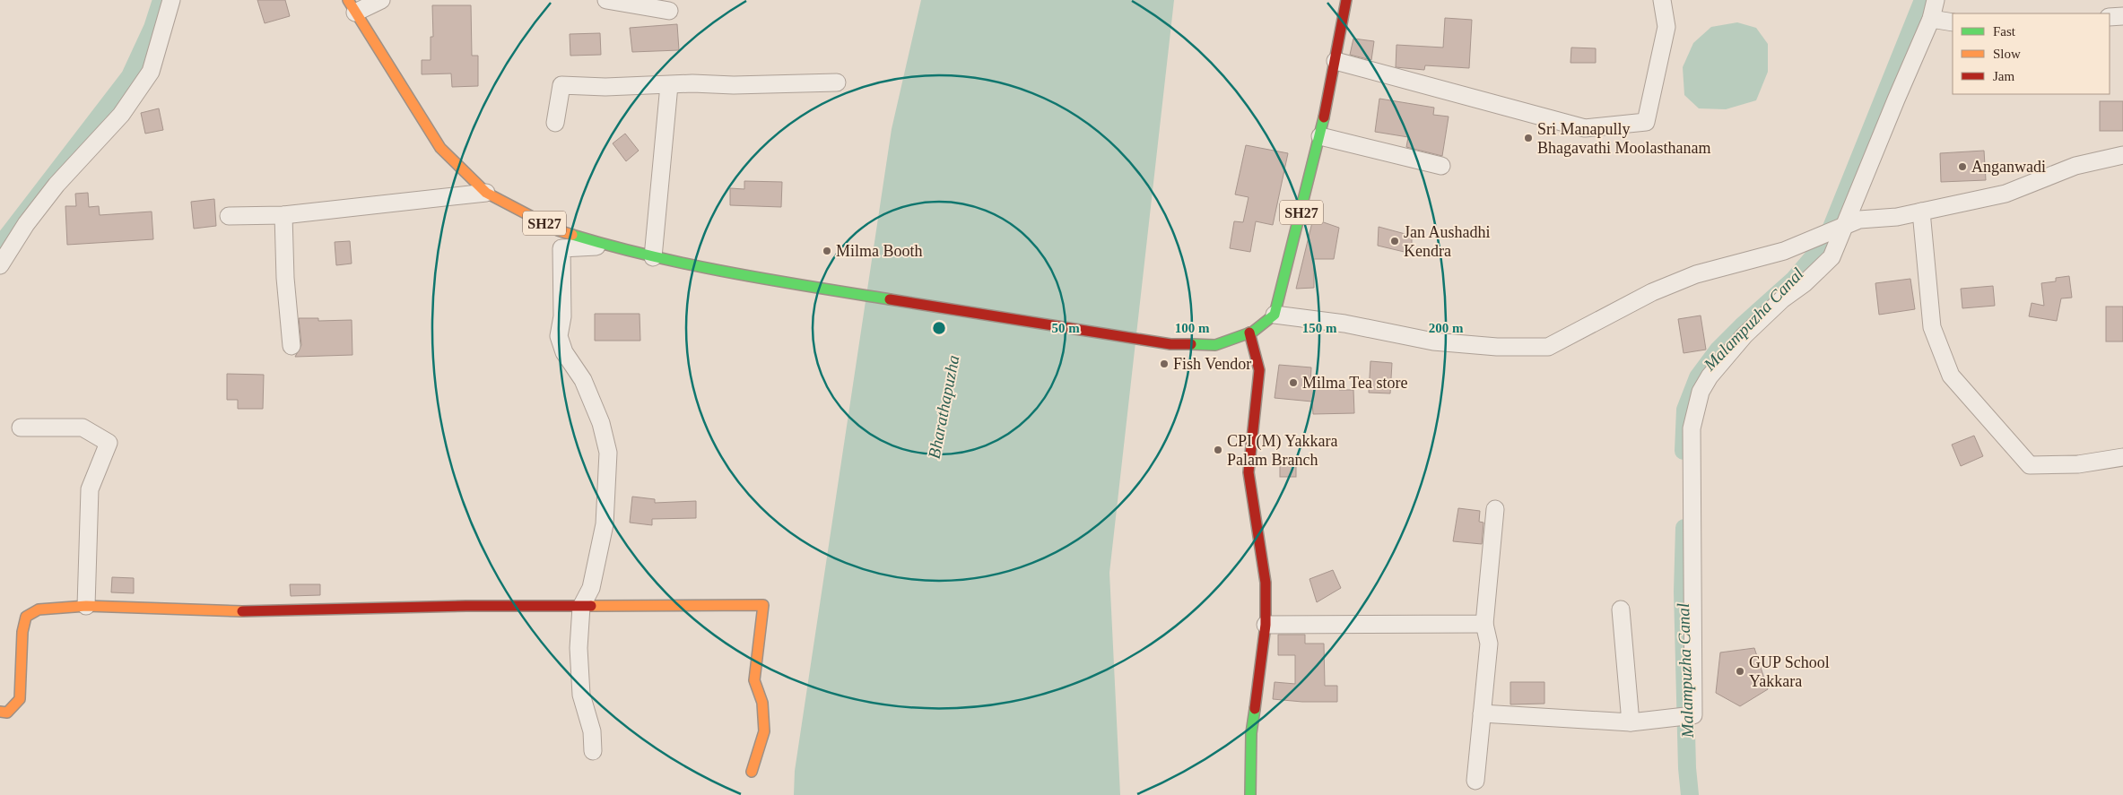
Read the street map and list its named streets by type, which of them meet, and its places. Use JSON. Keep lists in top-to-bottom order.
{
  "streets": {
    "street": ["SH27"]
  },
  "water": ["Malampuzha Canal", "Bharathapuzha"],
  "places": [
    "Sri Manapully Bhagavathi Moolasthanam",
    "Anganwadi",
    "Jan Aushadhi Kendra",
    "Milma Booth",
    "Fish Vendor",
    "Milma Tea store",
    "CPI (M) Yakkara Palam Branch",
    "GUP School Yakkara"
  ],
  "legend": ["Fast", "Slow", "Jam"],
  "rings": [
    "50 m",
    "100 m",
    "150 m",
    "200 m"
  ]
}
